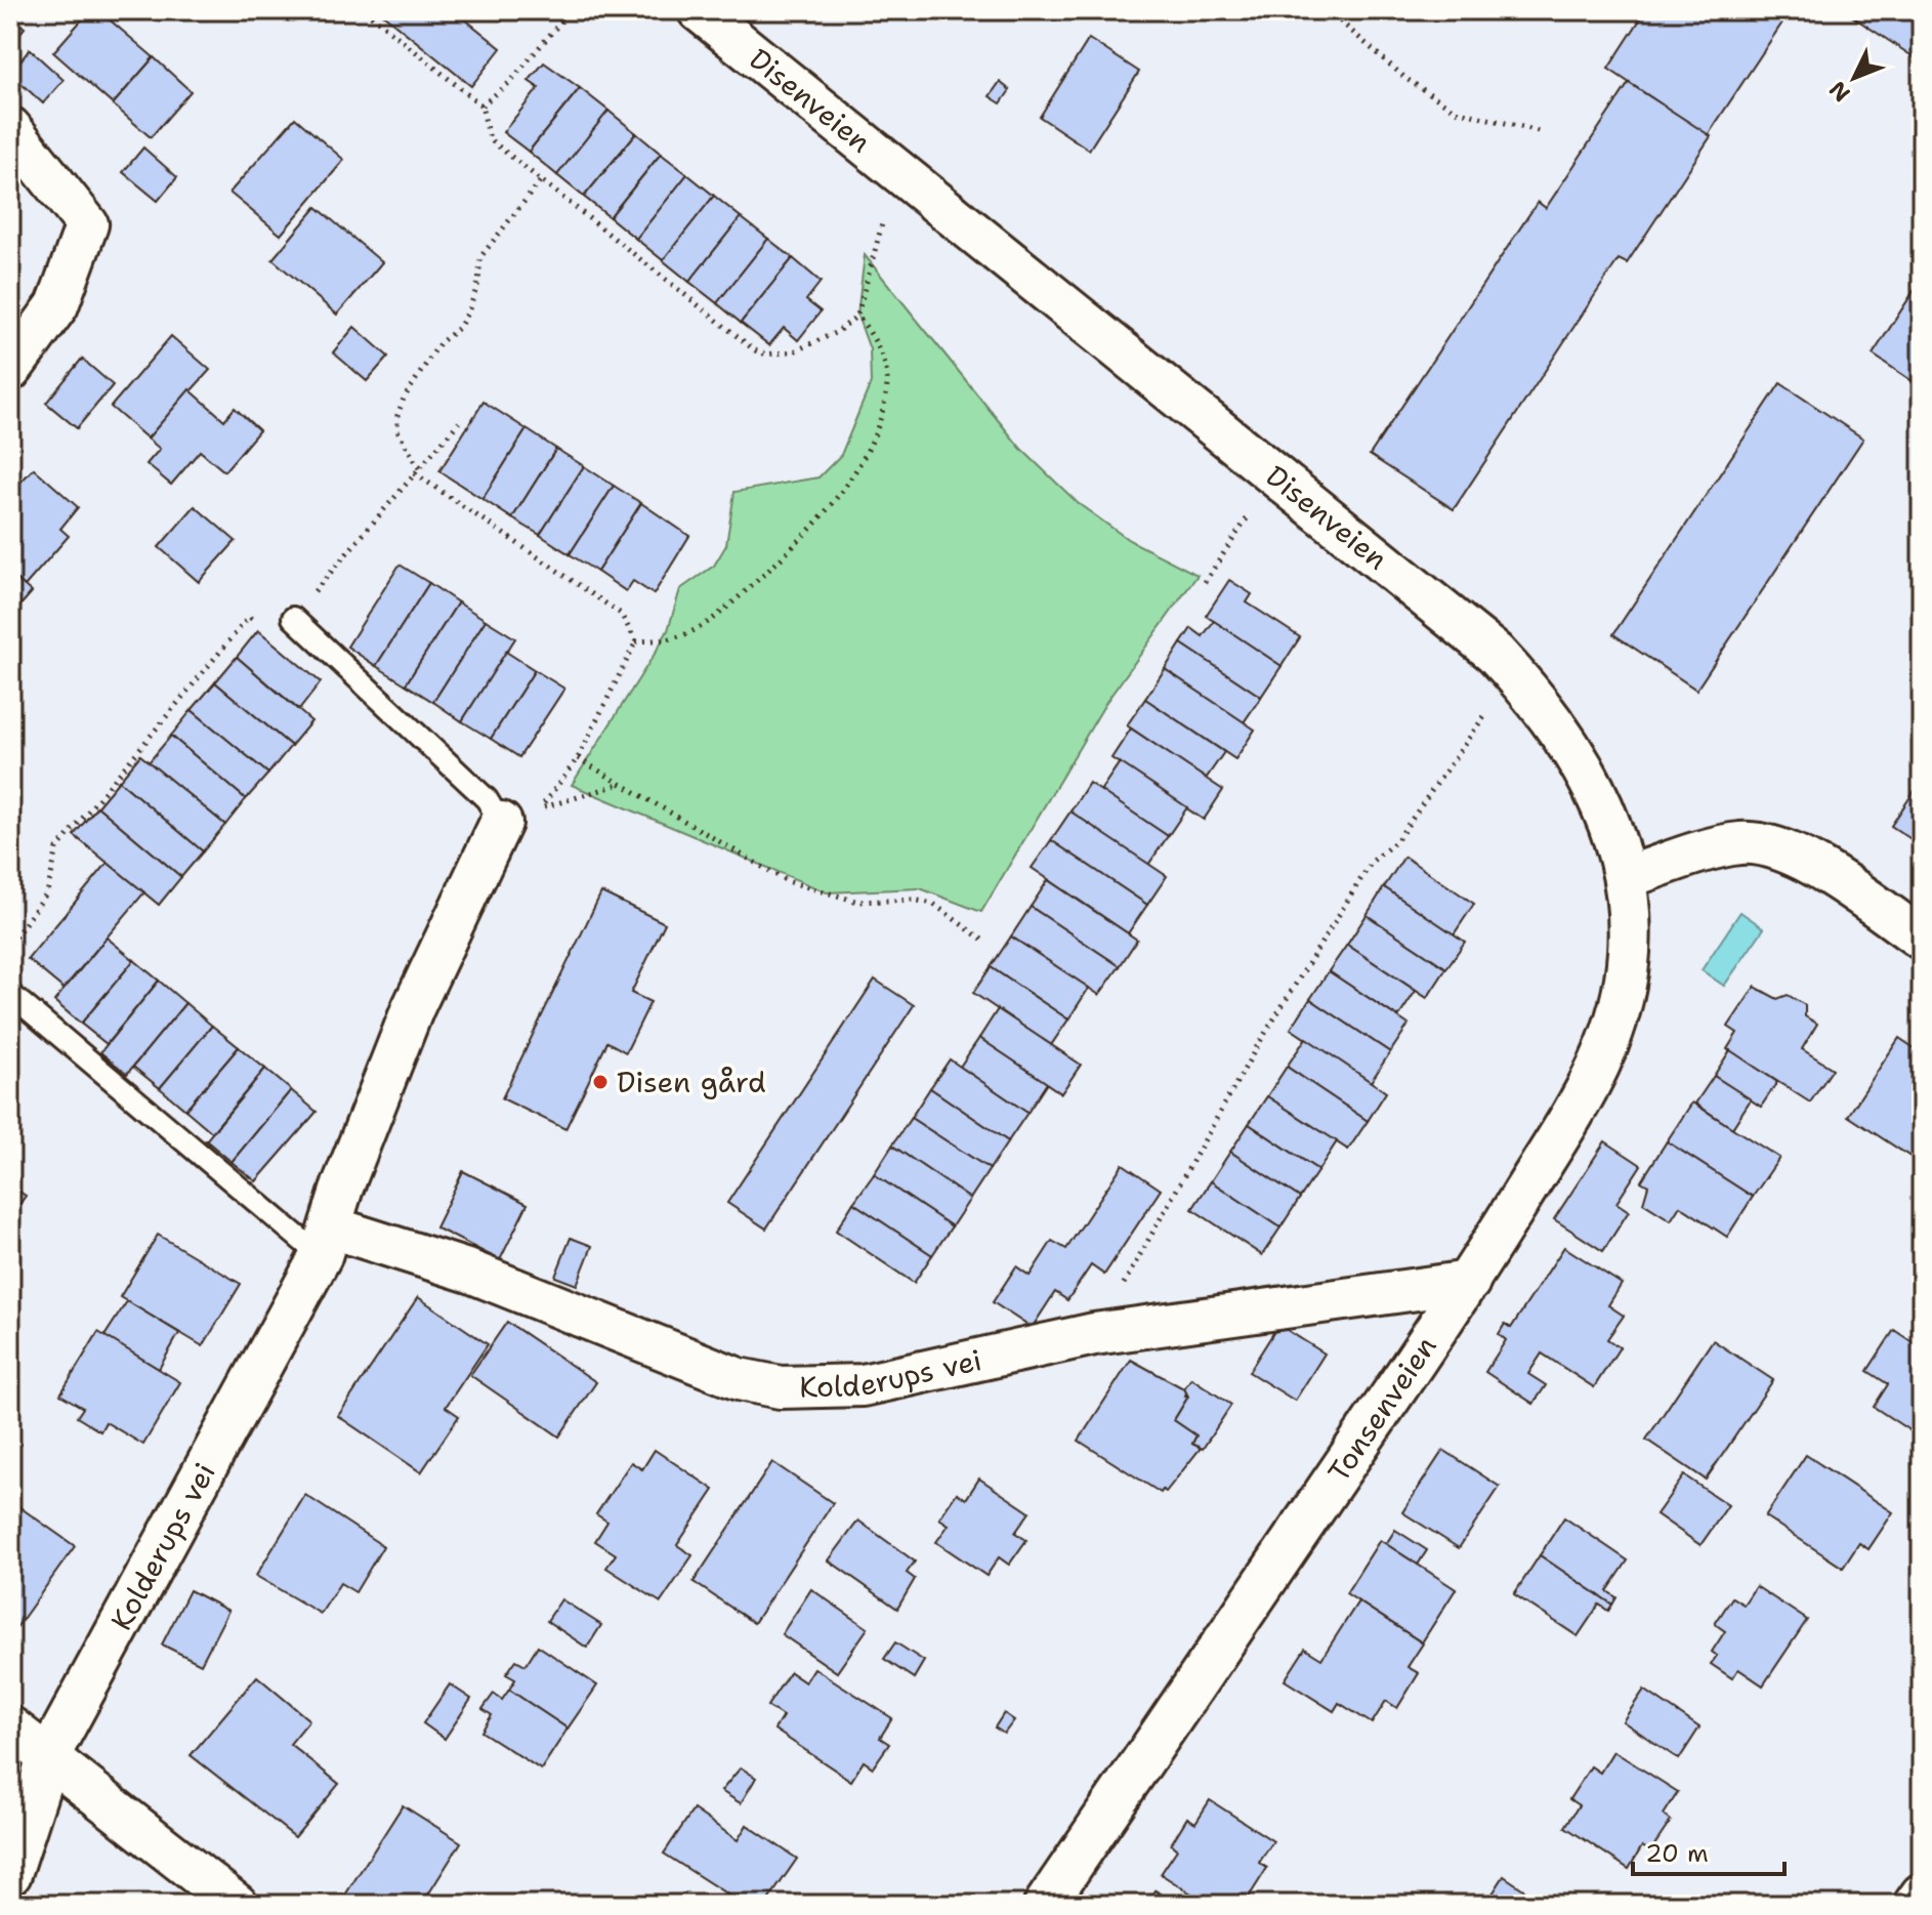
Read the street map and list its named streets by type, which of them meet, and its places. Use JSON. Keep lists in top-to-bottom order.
{
  "streets": {
    "street": ["Disenveien", "Kolderups vei", "Tonsenveien"]
  },
  "crossings": [
    ["Disenveien", "Tonsenveien"],
    ["Kolderups vei", "Tonsenveien"]
  ],
  "places": ["Disen gård"],
  "scale_bar": "20 m",
  "north": "bottom left"
}
